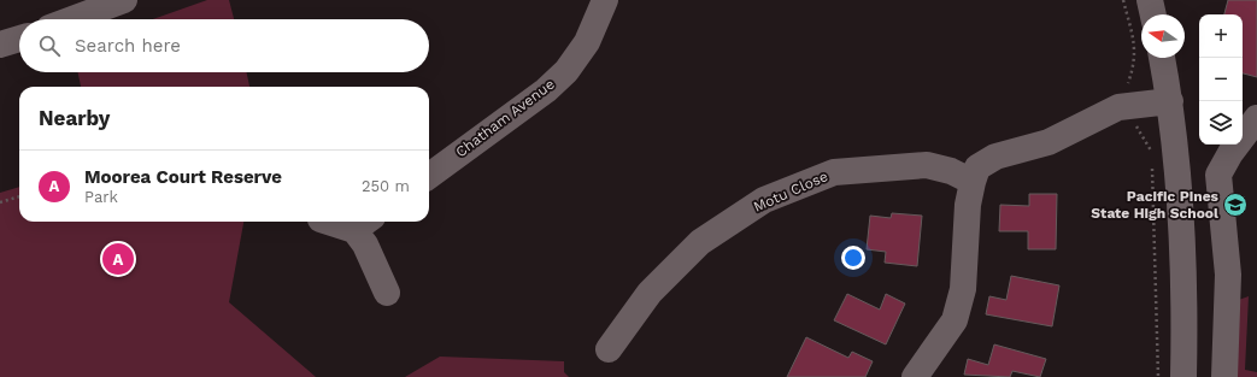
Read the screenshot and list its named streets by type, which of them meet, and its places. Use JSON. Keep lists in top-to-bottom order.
{
  "streets": {
    "street": ["Chatham Avenue", "Motu Close"]
  },
  "places": {
    "school or university": ["Pacific Pines State High School"]
  },
  "north": "left",
  "page": {
    "map_buttons": ["+", "−"],
    "search": "Search here",
    "heading": "Nearby",
    "list": [
      {
        "mark": "A",
        "name": "Moorea Court Reserve",
        "note": "Park",
        "value": "250 m"
      }
    ],
    "pins": "A"
  }
}
